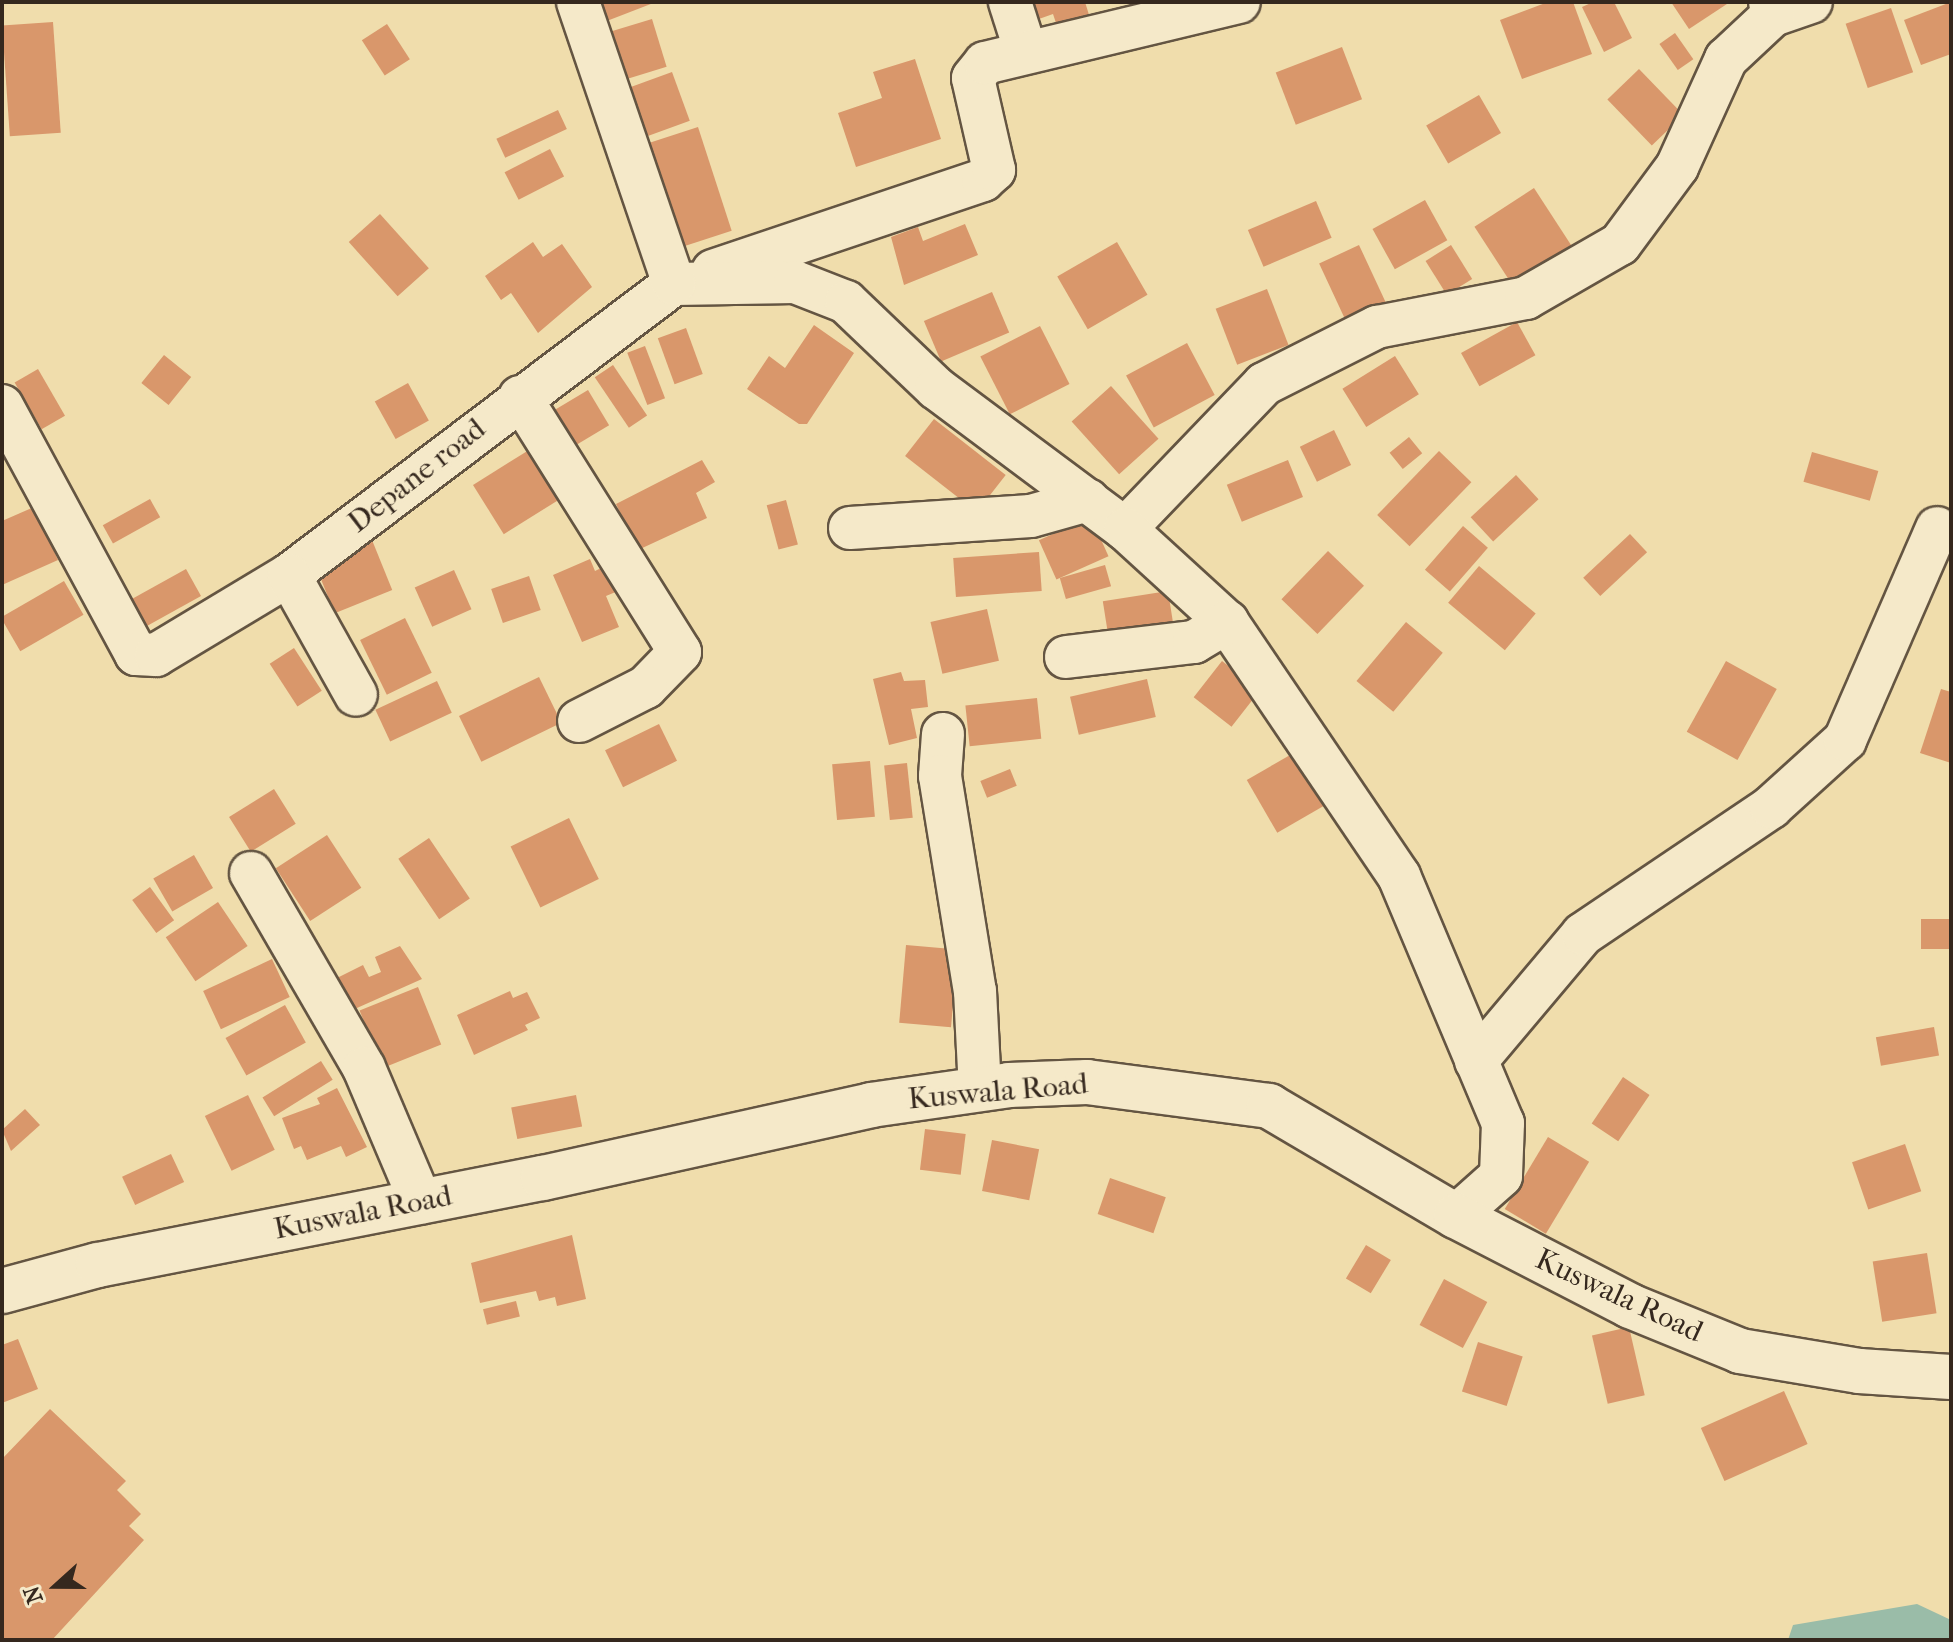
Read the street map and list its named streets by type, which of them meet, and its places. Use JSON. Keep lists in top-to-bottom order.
{
  "streets": {
    "street": ["Depane road", "Kuswala Road"]
  },
  "north": "left"
}
